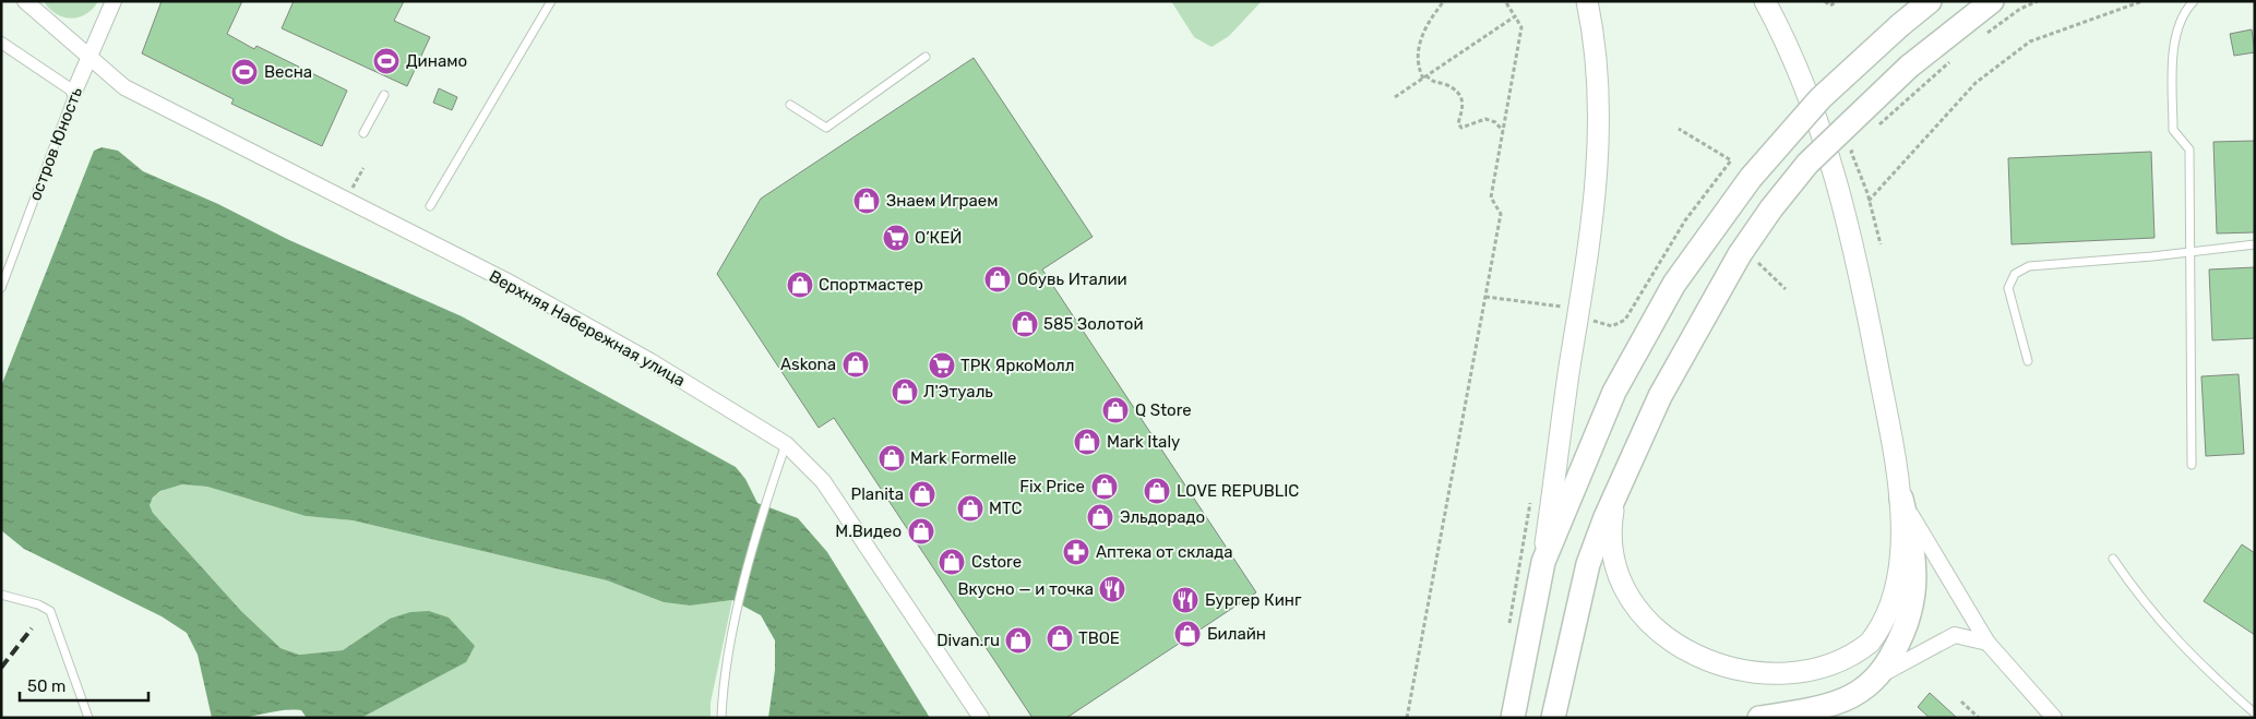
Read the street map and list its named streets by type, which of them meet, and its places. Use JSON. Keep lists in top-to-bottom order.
{
  "streets": {
    "street": ["остров Юность", "Верхняя Набережная улица"]
  },
  "crossings": [
    ["остров Юность", "Верхняя Набережная улица"]
  ],
  "places": {
    "sports": ["Динамо", "Весна"],
    "shop": [
      "Знаем Играем",
      "Обувь Италии",
      "Спортмастер",
      "585 Золотой",
      "Askona",
      "Л'Этуаль",
      "Q Store",
      "Mark Italy",
      "Mark Formelle",
      "Fix Price",
      "LOVE REPUBLIC",
      "Planita",
      "МТС",
      "Эльдорадо",
      "М.Видео",
      "Cstore",
      "Билайн",
      "ТВОЕ",
      "Divan.ru"
    ],
    "supermarket": ["О’КЕЙ", "ТРК ЯркоМолл"],
    "pharmacy": ["Аптека от склада"],
    "restaurant": ["Вкусно — и точка", "Бургер Кинг"]
  },
  "scale_bar": "50 m"
}
